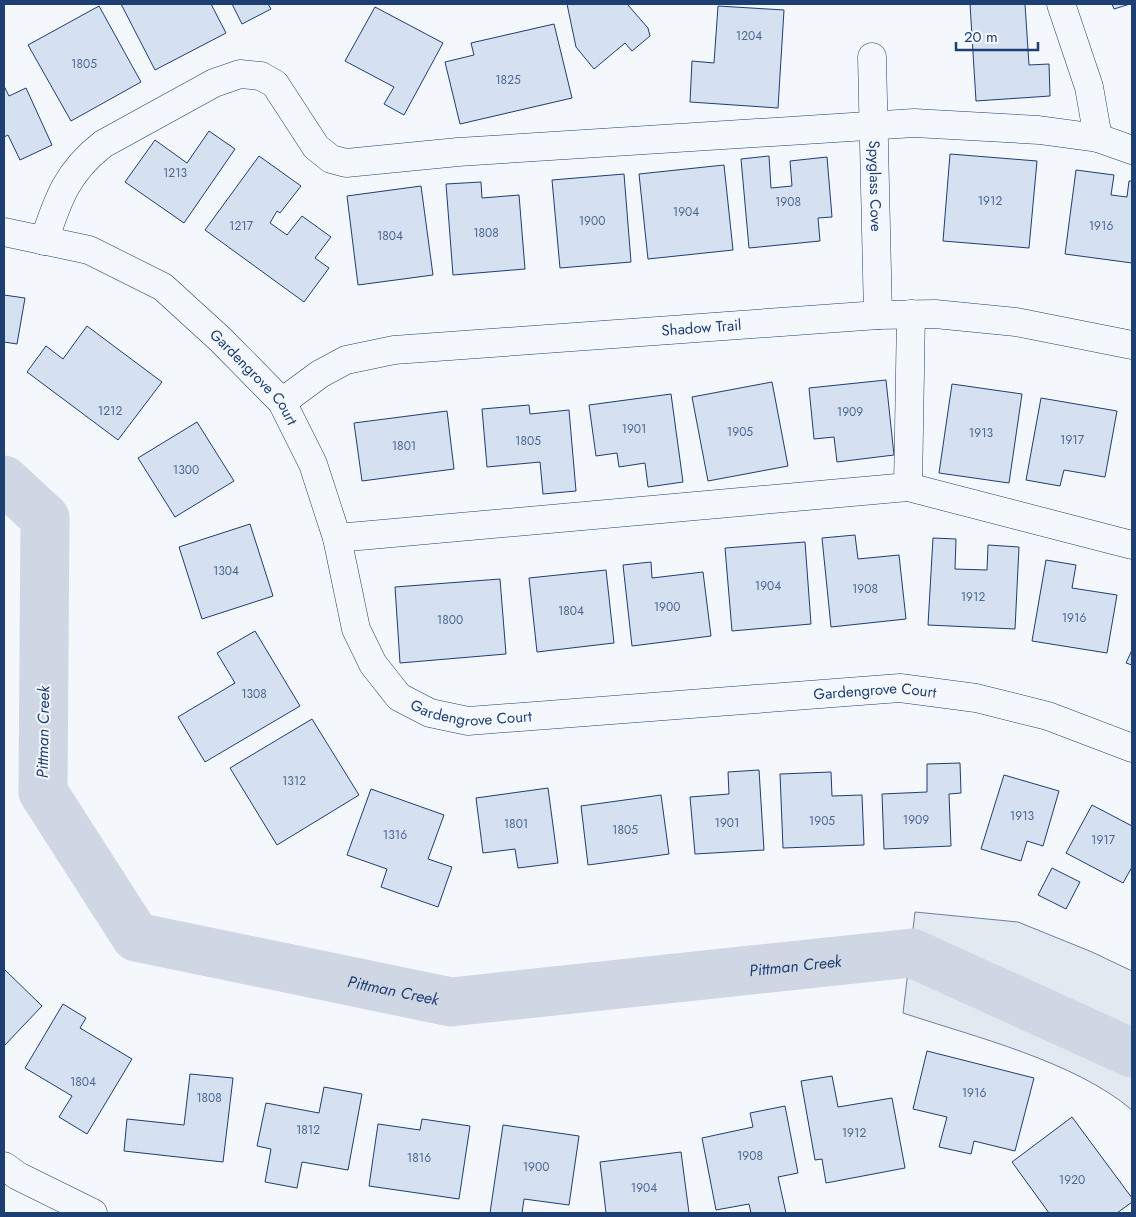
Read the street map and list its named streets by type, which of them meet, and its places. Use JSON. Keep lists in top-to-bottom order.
{
  "streets": {
    "street": ["Spyglass Cove", "Shadow Trail", "Gardengrove Court"]
  },
  "crossings": [
    ["Spyglass Cove", "Shadow Trail"],
    ["Shadow Trail", "Gardengrove Court"]
  ],
  "water": ["Pittman Creek"],
  "house_numbers": [
    "1204",
    "1805",
    "1825",
    "1213",
    "1912",
    "1908",
    "1904",
    "1900",
    "1217",
    "1916",
    "1808",
    "1804",
    "1212",
    "1909",
    "1901",
    "1905",
    "1913",
    "1917",
    "1805",
    "1801",
    "1300",
    "1304",
    "1904",
    "1908",
    "1912",
    "1900",
    "1804",
    "1916",
    "1800",
    "1308",
    "1312",
    "1913",
    "1909",
    "1905",
    "1901",
    "1801",
    "1805",
    "1316",
    "1917",
    "1804",
    "1916",
    "1808",
    "1812",
    "1912",
    "1908",
    "1816",
    "1900",
    "1920",
    "1904"
  ],
  "scale_bar": "20 m"
}
